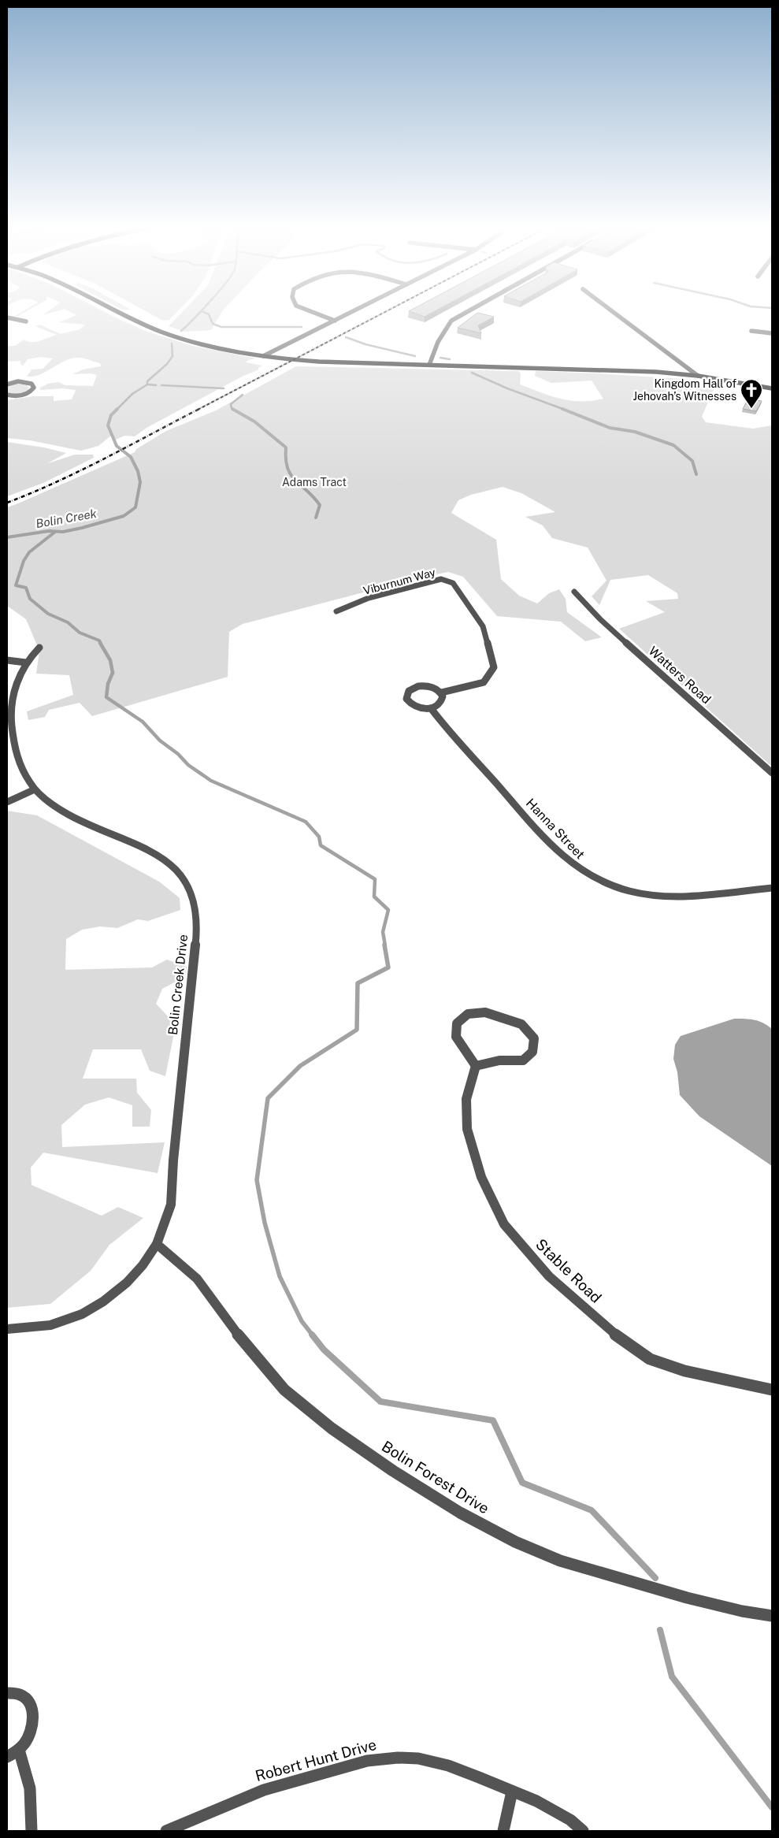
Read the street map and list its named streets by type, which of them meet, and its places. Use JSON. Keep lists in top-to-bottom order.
{
  "streets": {
    "street": [
      "Viburnum Way",
      "Watters Road",
      "Hanna Street",
      "Bolin Creek Drive",
      "Stable Road",
      "Bolin Forest Drive",
      "Robert Hunt Drive"
    ]
  },
  "crossings": [
    ["Viburnum Way", "Hanna Street"],
    ["Bolin Creek Drive", "Bolin Forest Drive"]
  ],
  "water": ["Bolin Creek"],
  "parks": ["Adams Tract"],
  "places": {
    "church": ["Kingdom Hall of Jehovah’s Witnesses"]
  }
}
